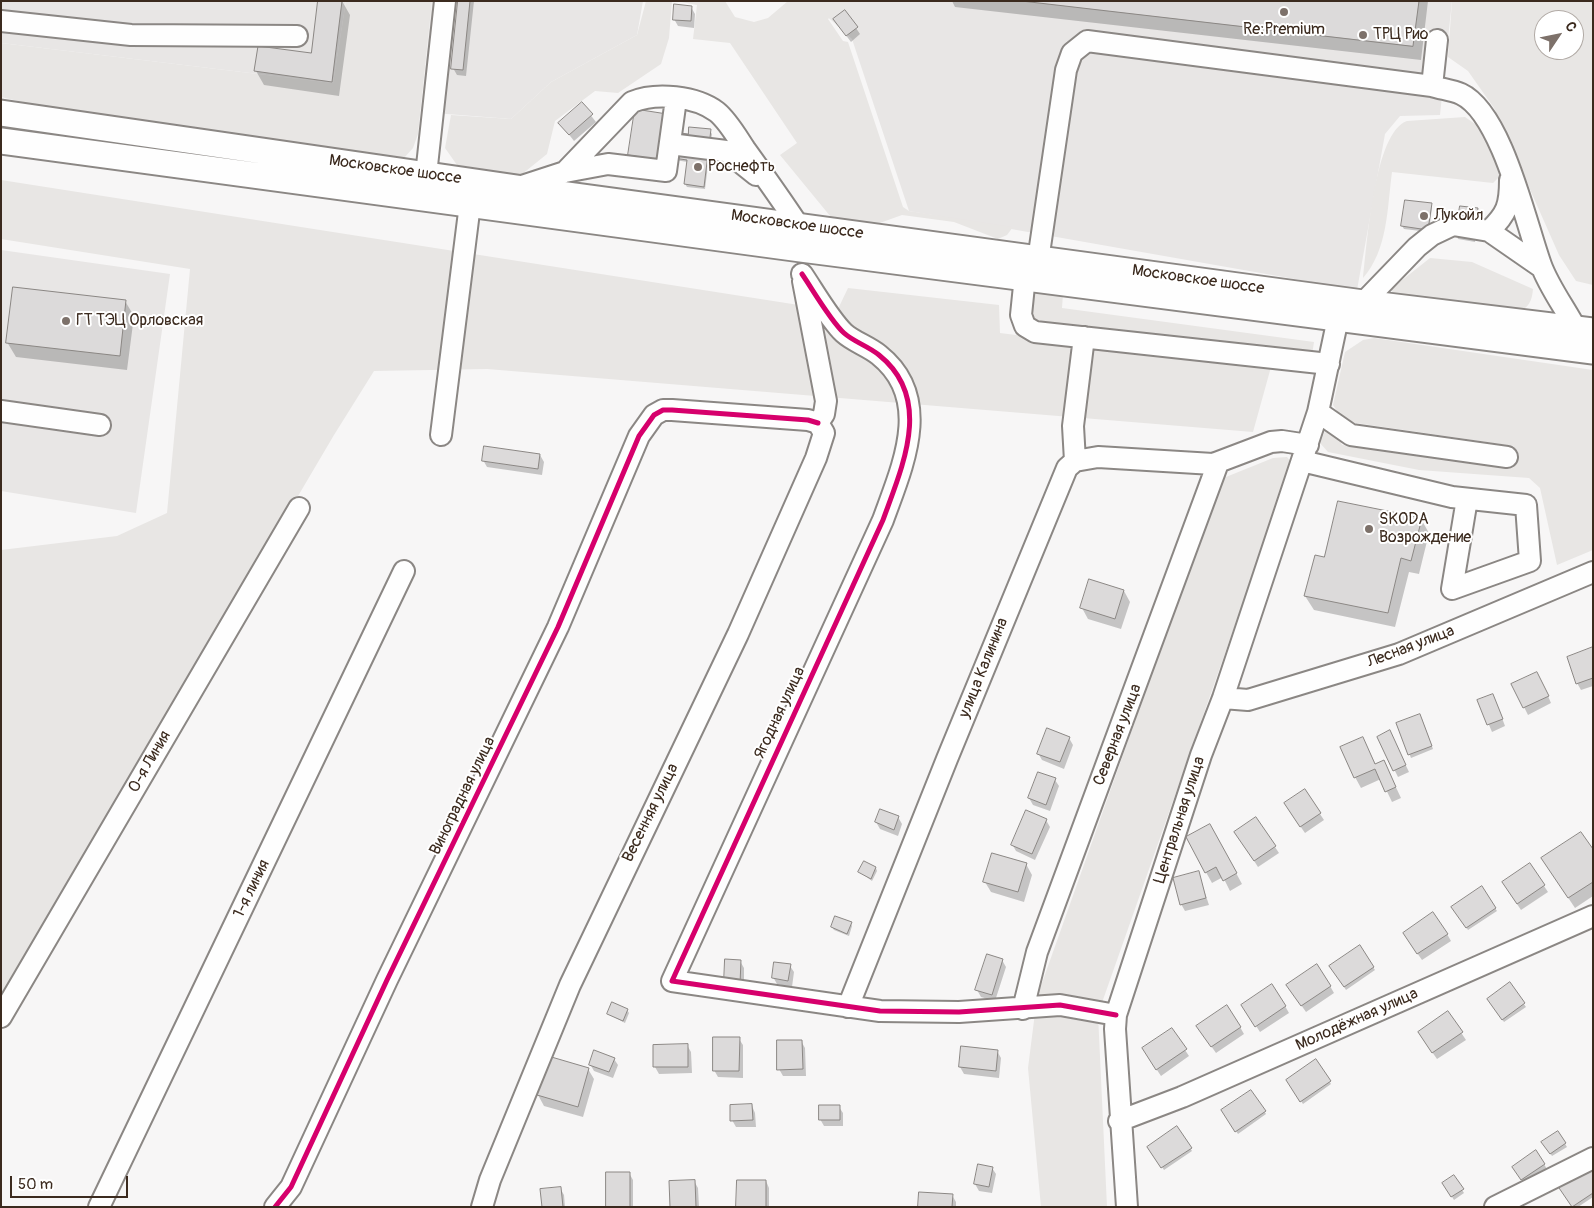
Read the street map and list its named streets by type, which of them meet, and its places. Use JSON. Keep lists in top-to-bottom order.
{
  "streets": {
    "main road": ["Московское шоссе"],
    "street": [
      "Лесная улица",
      "улица Калинина",
      "Ягодная улица",
      "Северная улица",
      "0-я Линия",
      "Виноградная улица",
      "Весенняя улица",
      "Центральная улица",
      "1-я линия",
      "Молодёжная улица"
    ]
  },
  "crossings": [
    ["Московское шоссе", "Центральная улица"],
    ["Лесная улица", "Центральная улица"],
    ["улица Калинина", "Ягодная улица"],
    ["Виноградная улица", "Весенняя улица"],
    ["Центральная улица", "Молодёжная улица"]
  ],
  "places": [
    "Re:Premium",
    "ТРЦ Рио",
    "Роснефть",
    "Лукойл",
    "ГТ ТЭЦ Орловская",
    "SKODA Возрождение"
  ],
  "scale_bar": "50 m",
  "north": "top right"
}
